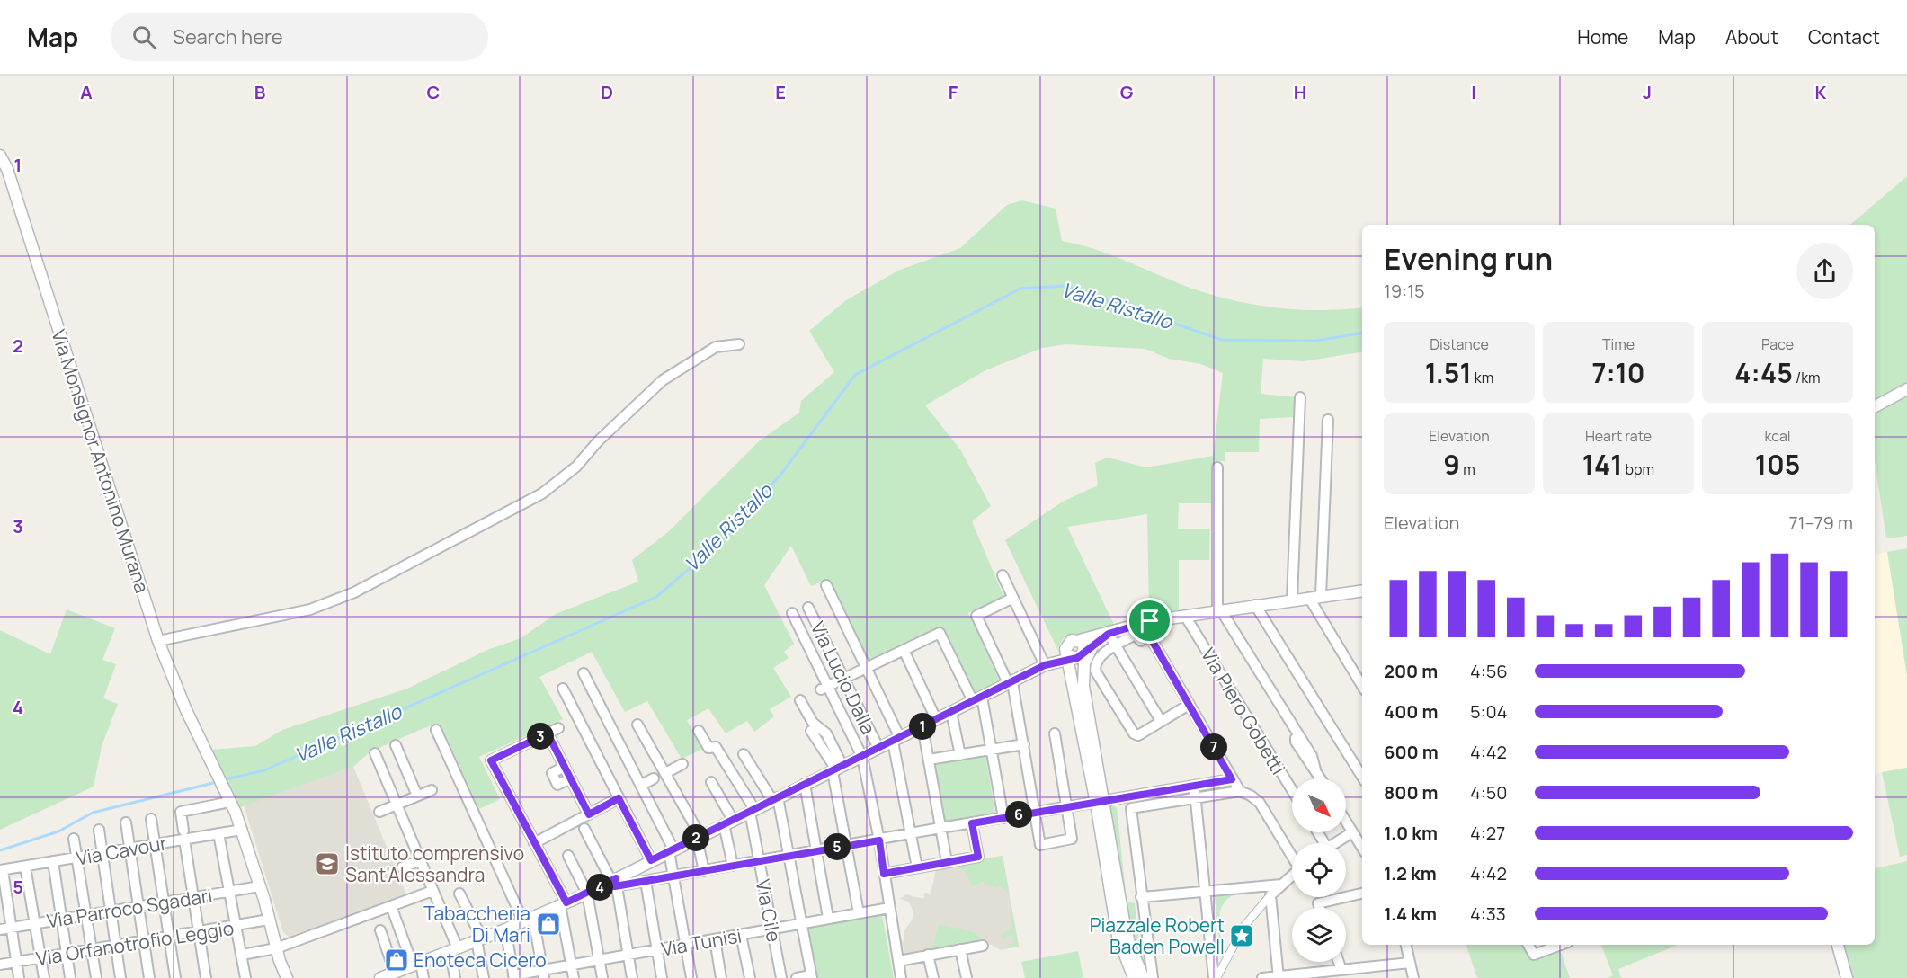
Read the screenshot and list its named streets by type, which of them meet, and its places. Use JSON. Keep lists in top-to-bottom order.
{
  "streets": {
    "street": [
      "Via Monsignor Antonino Murana",
      "Via Lucio Dalla",
      "Via Piero Gobetti",
      "Via Cavour",
      "Via Parroco Sgadari",
      "Via Cile",
      "Via Tunisi",
      "Via Orfanotrofio Leggio"
    ]
  },
  "crossings": [
    ["Via Cile", "Via Tunisi"]
  ],
  "water": ["Valle Ristallo"],
  "places": {
    "school or university": ["Istituto comprensivo Sant'Alessandra"],
    "shop": ["Tabaccheria Di Mari", "Enoteca Cicero"],
    "place": ["Piazzale Robert Baden Powell"]
  },
  "north": "bottom right",
  "page": {
    "header": "Map",
    "search": "Search here",
    "nav": [
      "Home",
      "Map",
      "About",
      "Contact"
    ],
    "heading": ["Evening run", "19:15"],
    "stats": [
      ["Distance", "1.51 km"],
      ["Time", "7:10"],
      ["Pace", "4:45 /km"],
      ["Elevation", "9 m"],
      ["Heart rate", "141 bpm"],
      ["kcal", "105"]
    ],
    "chart": ["Elevation", "71–79 m"],
    "list": [
      {
        "name": "200 m",
        "note": "4:56"
      },
      {
        "name": "400 m",
        "note": "5:04"
      },
      {
        "name": "600 m",
        "note": "4:42"
      },
      {
        "name": "800 m",
        "note": "4:50"
      },
      {
        "name": "1.0 km",
        "note": "4:27"
      },
      {
        "name": "1.2 km",
        "note": "4:42"
      },
      {
        "name": "1.4 km",
        "note": "4:33"
      }
    ],
    "pins": [
      "1",
      "3",
      "7",
      "6",
      "2",
      "5",
      "4"
    ]
  },
  "grid": {
    "columns": [
      "A",
      "B",
      "C",
      "D",
      "E",
      "F",
      "G",
      "H",
      "I",
      "J",
      "K"
    ],
    "rows": [
      "1",
      "2",
      "3",
      "4",
      "5"
    ]
  }
}
